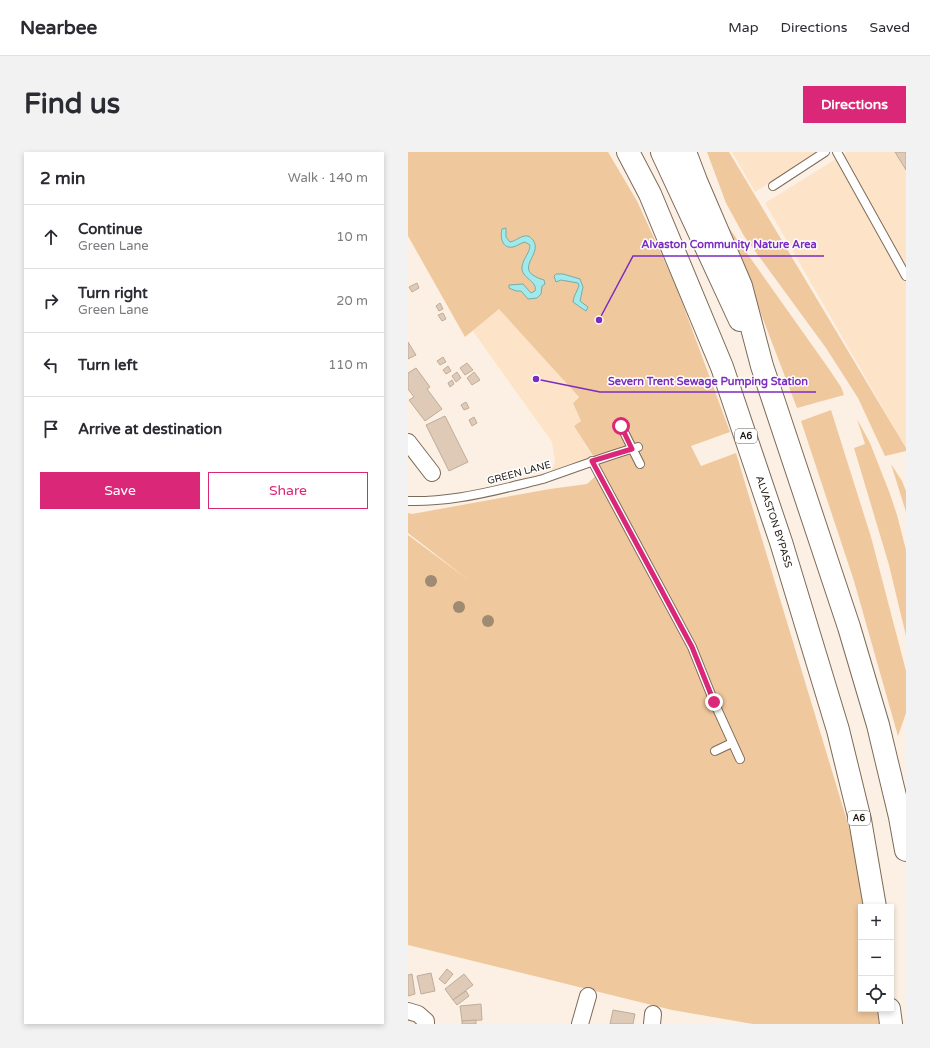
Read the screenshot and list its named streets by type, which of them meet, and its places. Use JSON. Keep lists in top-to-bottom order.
{
  "streets": {
    "highway": ["A6", "ALVASTON BYPASS"],
    "lane": ["GREEN LANE"]
  },
  "places": ["Alvaston Community Nature Area", "Severn Trent Sewage Pumping Station"],
  "page": {
    "header": "Nearbee",
    "nav": ["Map", "Directions", "Saved"],
    "buttons": [
      "Directions",
      ["Save", "Share"]
    ],
    "title": "Find us",
    "heading": ["2 min", "Walk · 140 m"],
    "list": [
      ["Continue", "Green Lane", "10 m"],
      ["Turn right", "Green Lane", "20 m"],
      ["Turn left", "110 m"],
      "Arrive at destination"
    ],
    "map_buttons": ["+", "−"]
  }
}
